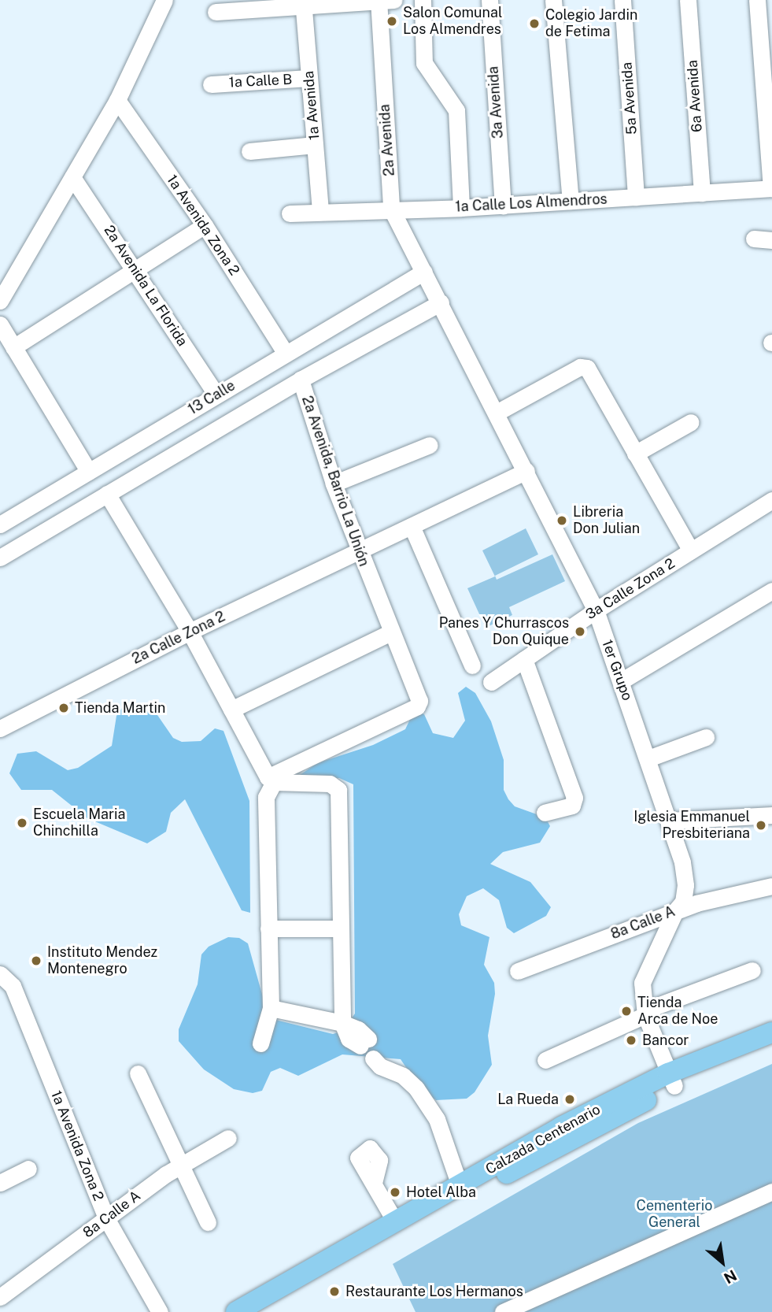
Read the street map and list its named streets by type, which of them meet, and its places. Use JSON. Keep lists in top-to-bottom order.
{
  "streets": {
    "main road": ["Calzada Centenario"],
    "street": [
      "1a Calle B",
      "6a Avenida",
      "5a Avenida",
      "3a Avenida",
      "1a Avenida",
      "2a Avenida",
      "1a Calle Los Almendros",
      "1a Avenida Zona 2",
      "2a Avenida La Florida",
      "13 Calle",
      "2a Avenida, Barrio La Unión",
      "3a Calle Zona 2",
      "2a Calle Zona 2",
      "1er Grupo",
      "8a Calle A"
    ]
  },
  "crossings": [
    ["1a Calle B", "1a Avenida"],
    ["6a Avenida", "1a Calle Los Almendros"],
    ["5a Avenida", "1a Calle Los Almendros"],
    ["3a Avenida", "1a Calle Los Almendros"],
    ["1a Avenida", "1a Calle Los Almendros"],
    ["2a Avenida", "1a Calle Los Almendros"],
    ["2a Avenida", "13 Calle"],
    ["2a Avenida", "1er Grupo"],
    ["1a Avenida Zona 2", "13 Calle"],
    ["1a Avenida Zona 2", "8a Calle A"],
    ["2a Avenida La Florida", "13 Calle"],
    ["13 Calle", "1er Grupo"],
    ["2a Avenida, Barrio La Unión", "2a Calle Zona 2"],
    ["2a Avenida, Barrio La Unión", "1er Grupo"],
    ["3a Calle Zona 2", "1er Grupo"],
    ["2a Calle Zona 2", "1er Grupo"],
    ["1er Grupo", "8a Calle A"],
    ["1er Grupo", "Calzada Centenario"]
  ],
  "parks": ["Cementerio General"],
  "places": [
    "Salon Comunal Los Almendres",
    "Colegio Jardin de Fetima",
    "Libreria Don Julian",
    "Panes Y Churrascos Don Quique",
    "Tienda Martin",
    "Escuela Maria Chinchilla",
    "Iglesia Emmanuel Presbiteriana",
    "Instituto Mendez Montenegro",
    "Tienda Arca de Noe",
    "Bancor",
    "La Rueda",
    "Hotel Alba",
    "Restaurante Los Hermanos"
  ],
  "north": "bottom right"
}
